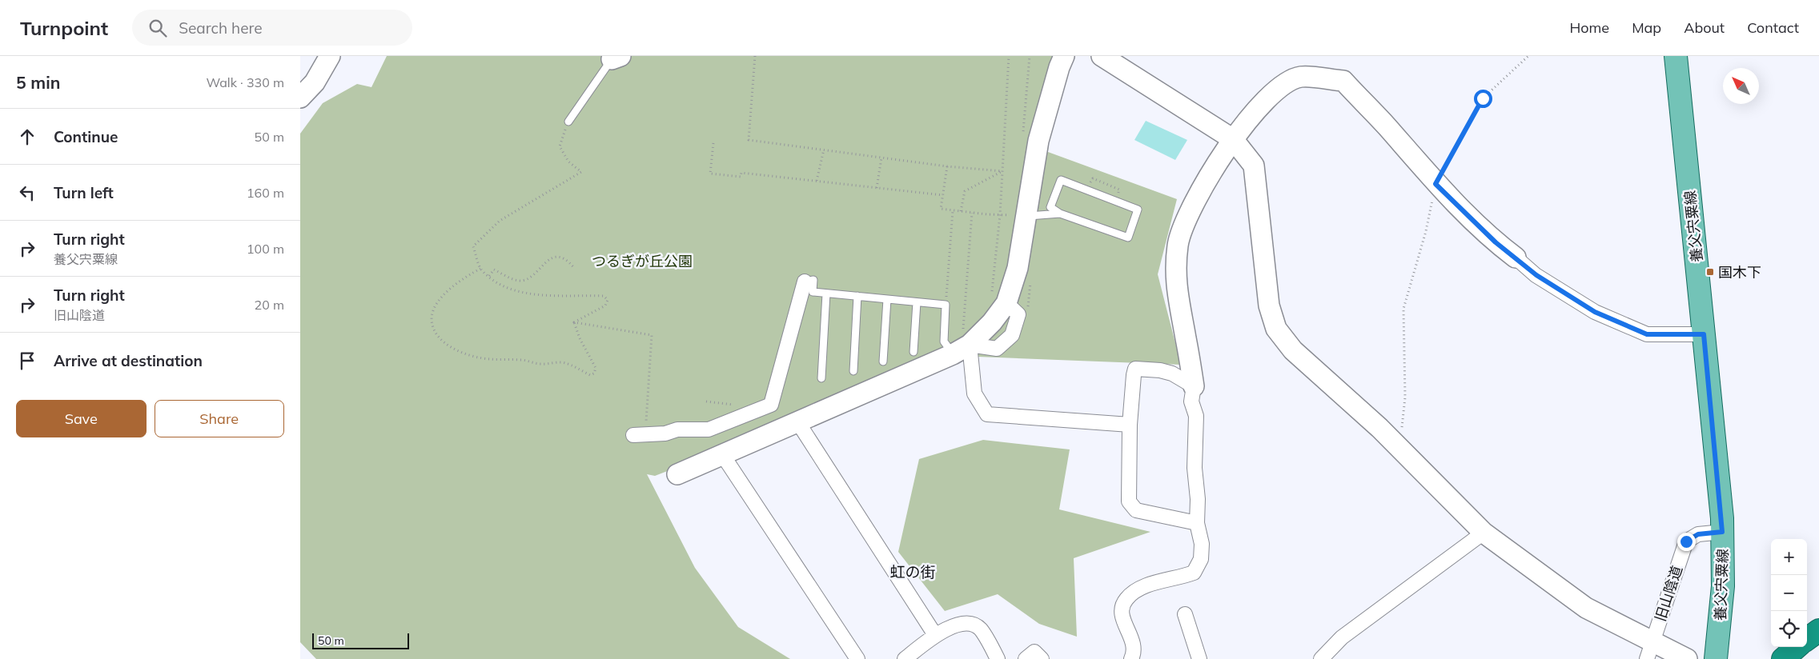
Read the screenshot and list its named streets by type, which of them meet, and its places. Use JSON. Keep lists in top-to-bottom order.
{
  "streets": {
    "main road": ["養父宍粟線"],
    "street": ["旧山陰道"]
  },
  "crossings": [
    ["養父宍粟線", "旧山陰道"]
  ],
  "districts": ["虹の街"],
  "parks": ["つるぎが丘公園"],
  "places": {
    "transit": ["国木下"]
  },
  "scale_bar": "50 m",
  "north": "top left",
  "page": {
    "header": "Turnpoint",
    "search": "Search here",
    "nav": [
      "Home",
      "Map",
      "About",
      "Contact"
    ],
    "heading": ["5 min", "Walk · 330 m"],
    "list": [
      ["Continue", "50 m"],
      ["Turn left", "160 m"],
      ["Turn right", "養父宍粟線", "100 m"],
      ["Turn right", "旧山陰道", "20 m"],
      "Arrive at destination"
    ],
    "buttons": ["Save", "Share"],
    "map_buttons": ["+", "−"],
    "scale": "50 m"
  }
}
